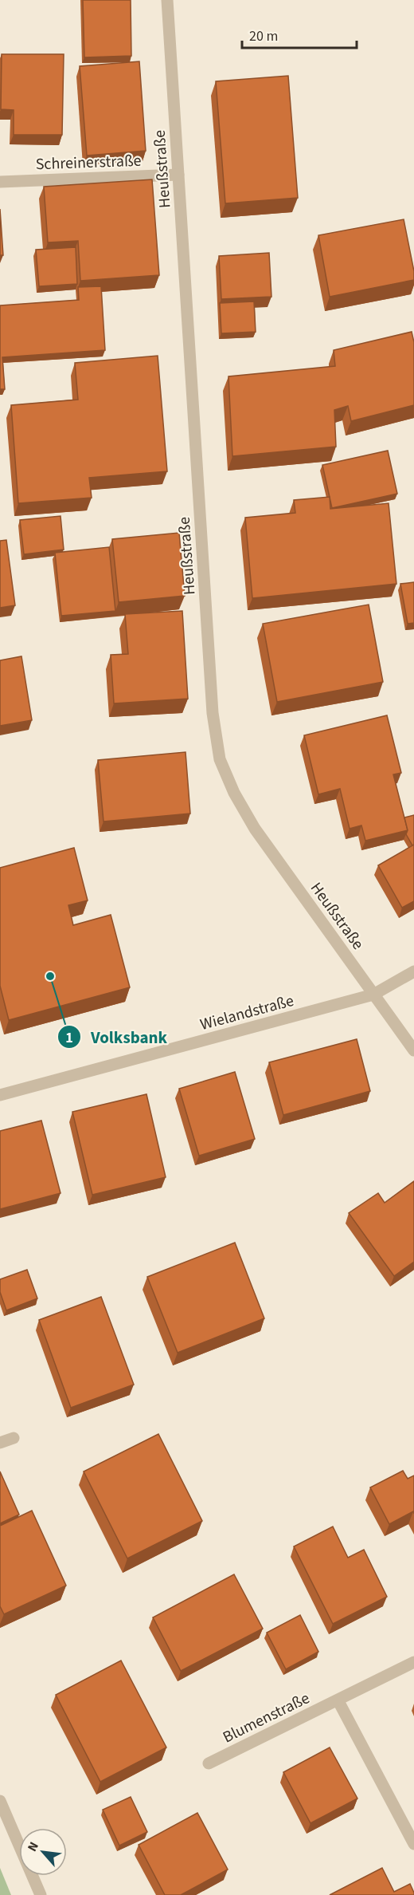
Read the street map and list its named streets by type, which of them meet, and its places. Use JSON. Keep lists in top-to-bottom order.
{
  "streets": {
    "street": [
      "Schreinerstraße",
      "Heußstraße",
      "Wielandstraße",
      "Blumenstraße"
    ]
  },
  "crossings": [
    ["Schreinerstraße", "Heußstraße"],
    ["Heußstraße", "Wielandstraße"]
  ],
  "places": ["Volksbank"],
  "scale_bar": "20 m",
  "north": "top left"
}
